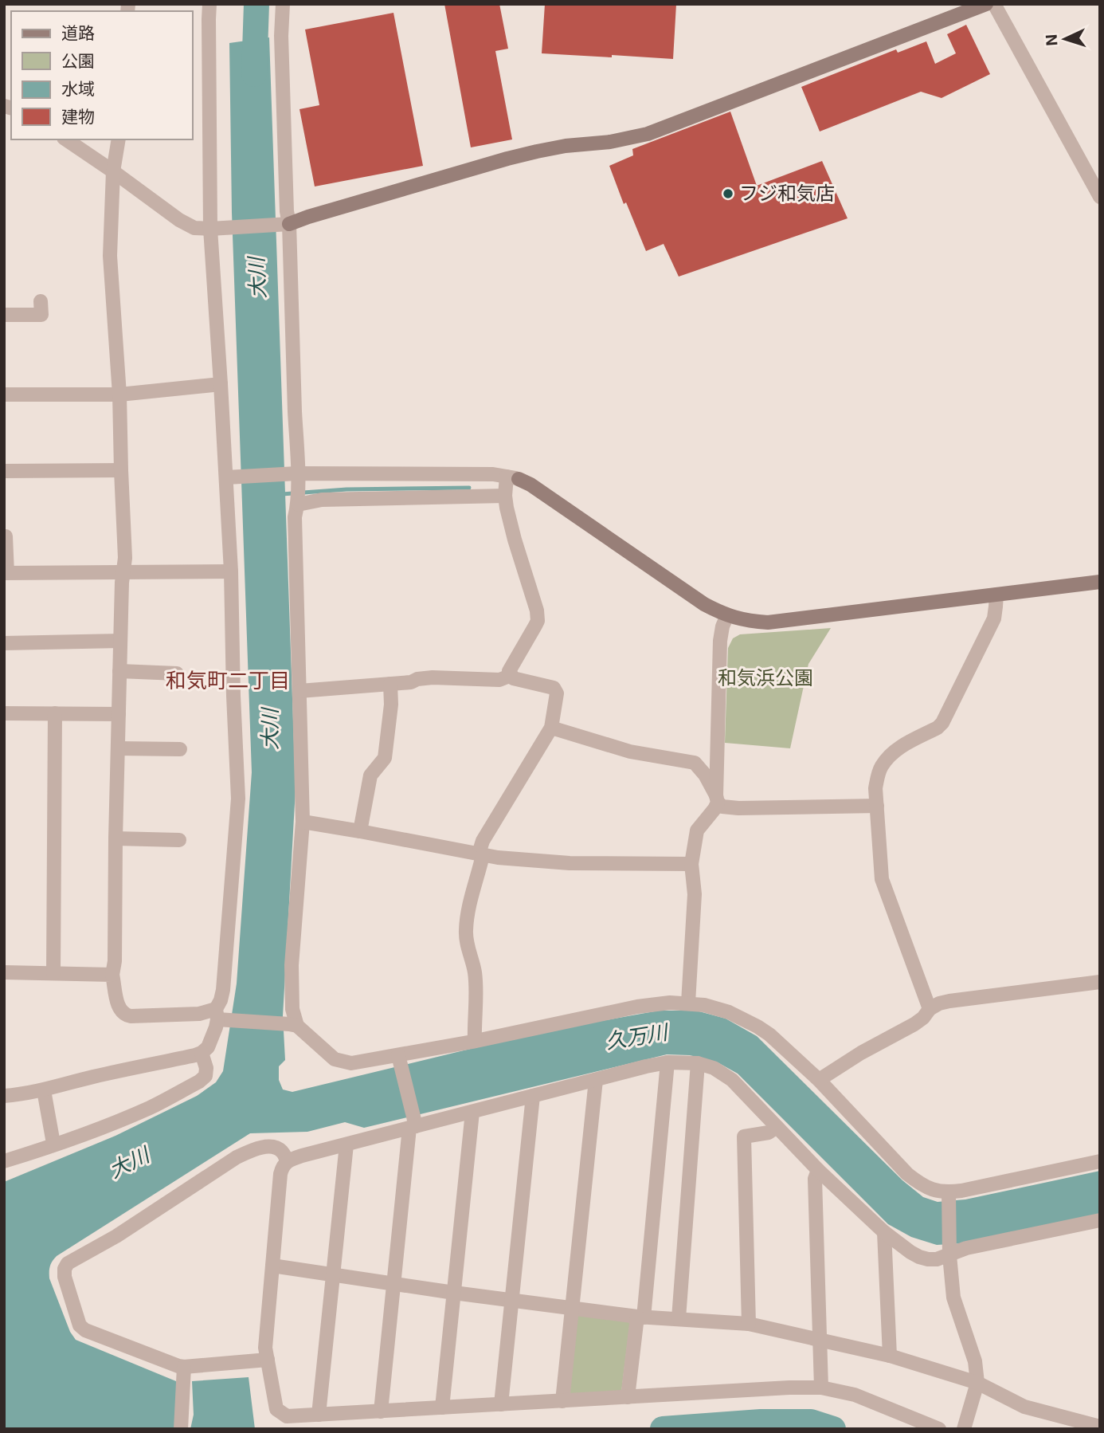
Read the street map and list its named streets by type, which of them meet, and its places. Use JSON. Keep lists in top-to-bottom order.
{
  "districts": ["和気町二丁目"],
  "water": ["大川", "久万川"],
  "parks": ["和気浜公園"],
  "places": ["フジ和気店"],
  "legend": [
    "道路",
    "公園",
    "水域",
    "建物"
  ],
  "north": "left"
}
